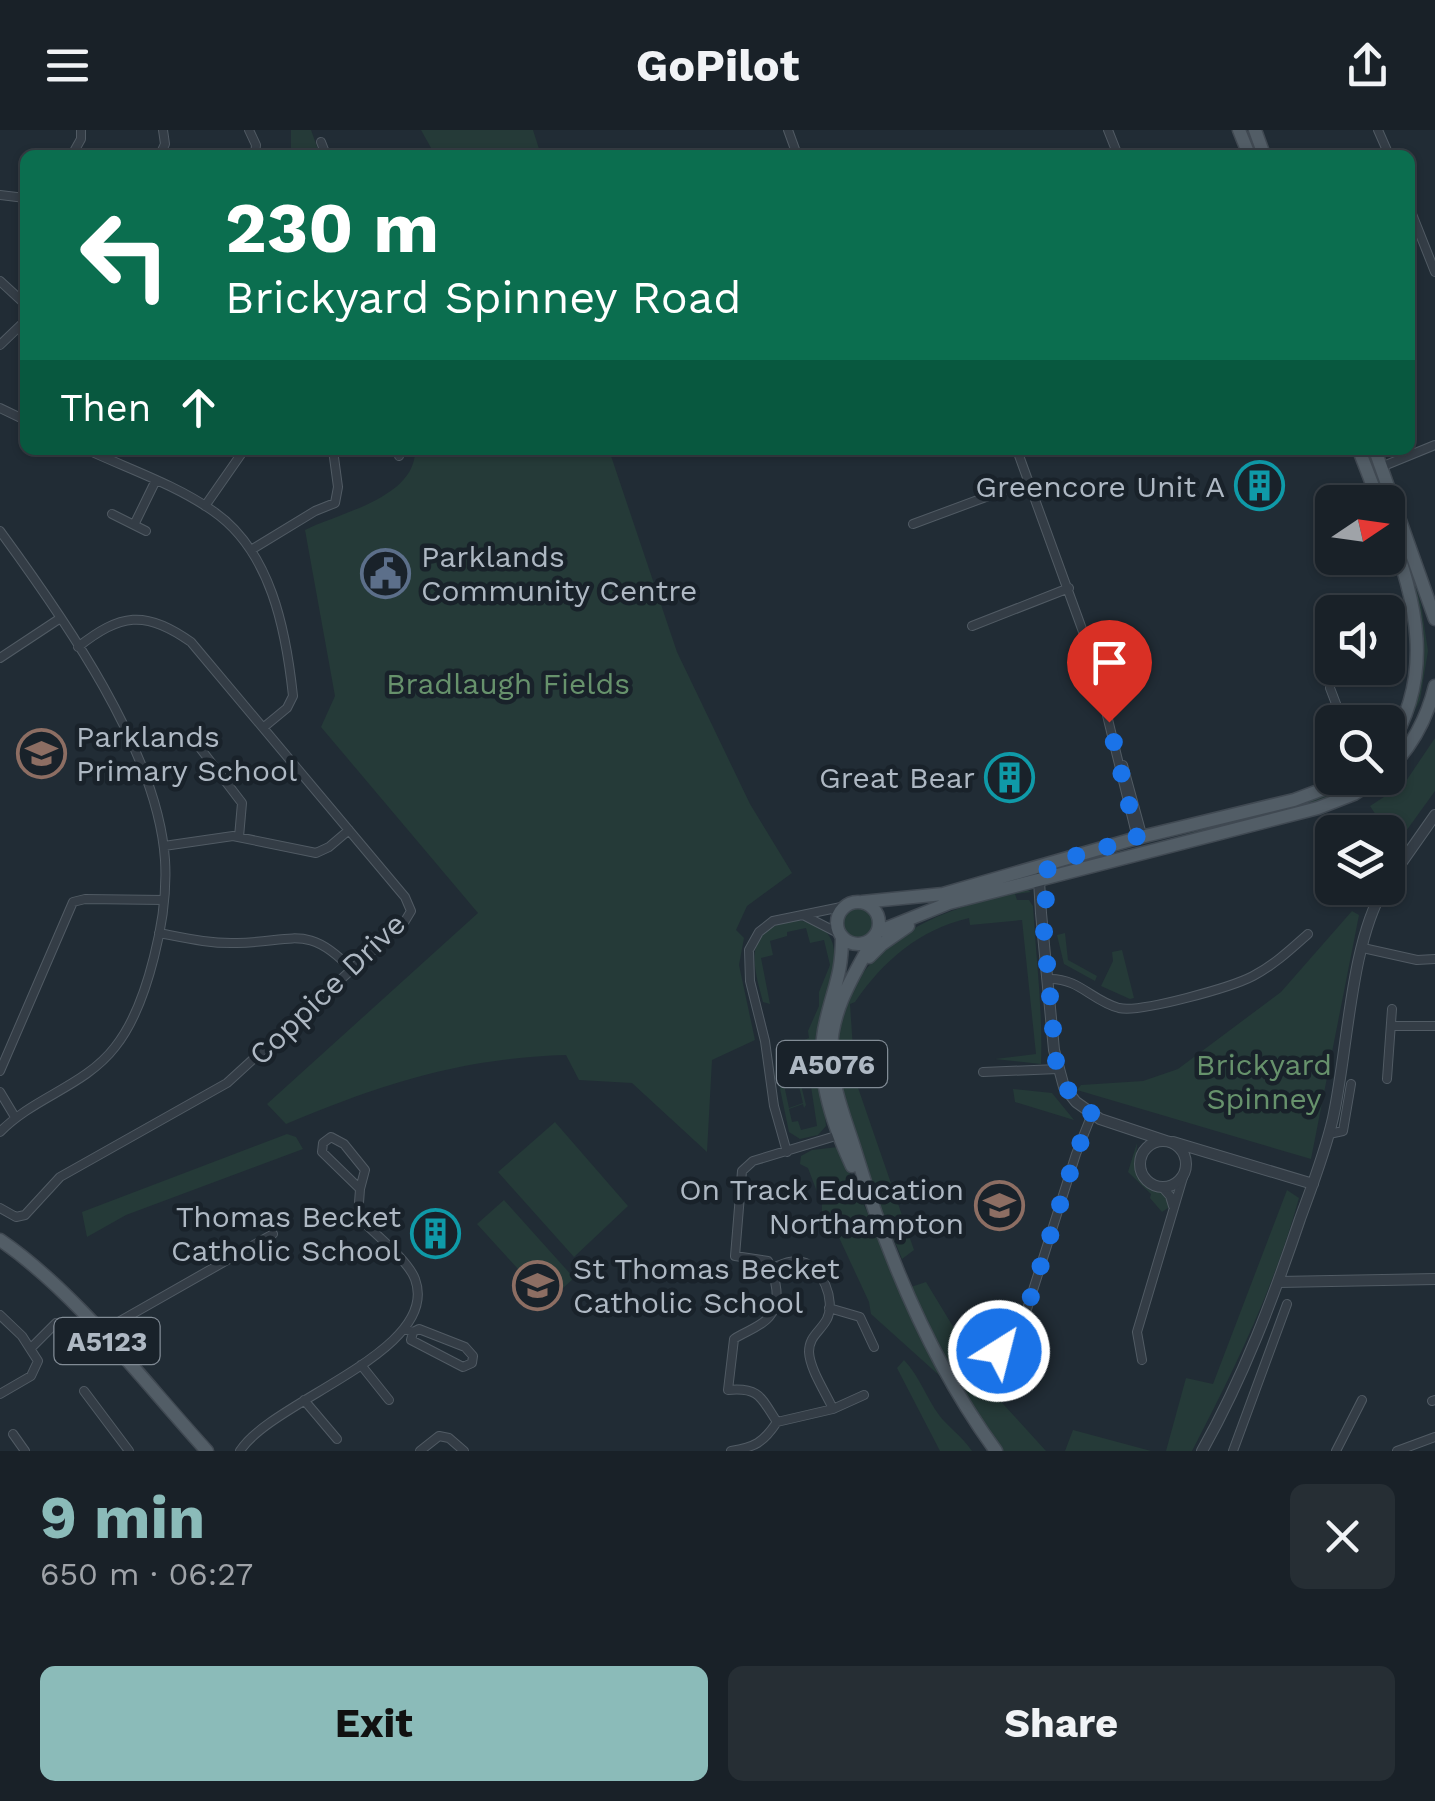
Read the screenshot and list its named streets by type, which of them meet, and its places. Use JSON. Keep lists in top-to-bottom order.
{
  "streets": {
    "main road": ["A5076", "A5123"],
    "street": ["Coppice Drive"]
  },
  "parks": ["Bradlaugh Fields", "Brickyard Spinney"],
  "places": {
    "building": ["Greencore Unit A", "Great Bear", "Thomas Becket Catholic School"],
    "public building": ["Parklands Community Centre"],
    "school or university": ["Parklands Primary School", "On Track Education Northampton", "St Thomas Becket Catholic School"]
  },
  "north": "right",
  "page": {
    "header": "GoPilot",
    "turn": ["230 m", "Brickyard Spinney Road"],
    "then": "Then",
    "heading": ["9 min", "650 m · 06:27"],
    "buttons": ["Exit", "Share"]
  }
}
